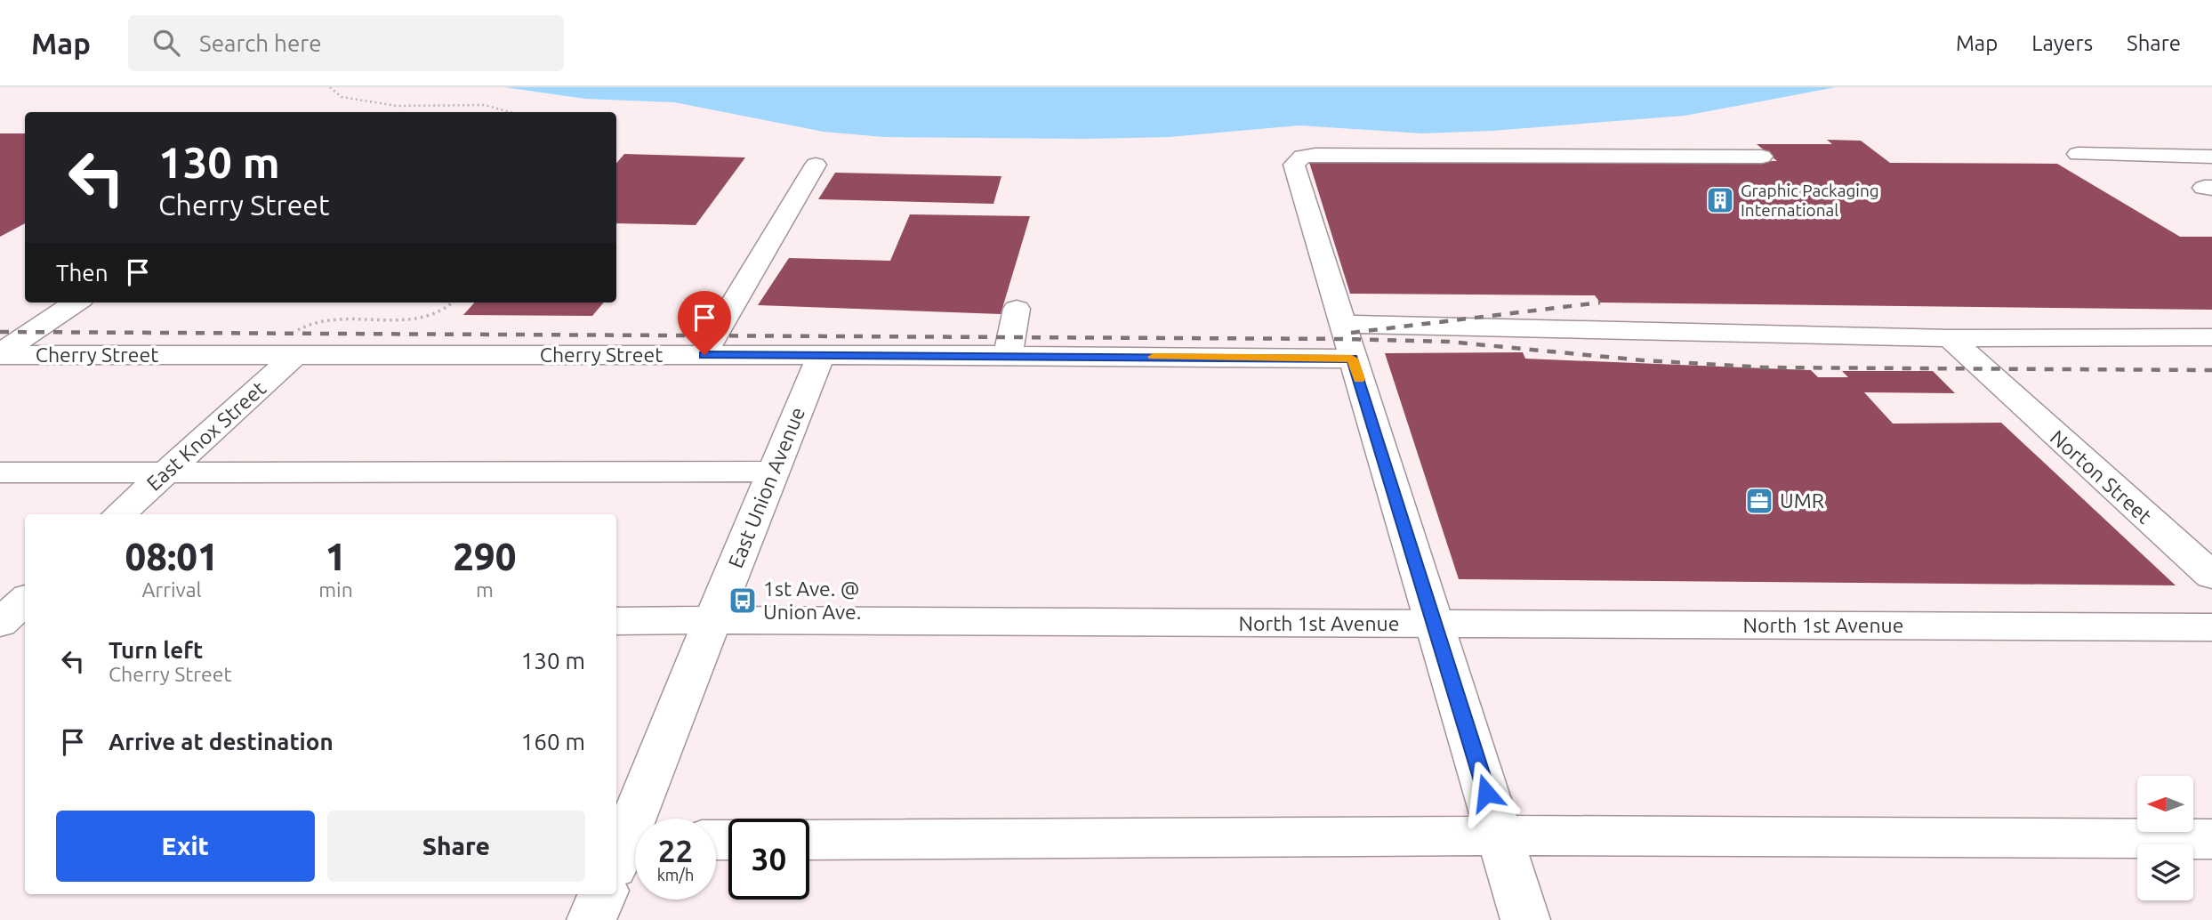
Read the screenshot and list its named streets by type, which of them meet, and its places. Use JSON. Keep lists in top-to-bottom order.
{
  "streets": {
    "street": [
      "Cherry Street",
      "East Knox Street",
      "Norton Street",
      "East Union Avenue",
      "North 1st Avenue"
    ]
  },
  "crossings": [
    ["Cherry Street", "East Knox Street"],
    ["Cherry Street", "Norton Street"],
    ["Cherry Street", "East Union Avenue"],
    ["East Union Avenue", "North 1st Avenue"]
  ],
  "places": {
    "building": ["Graphic Packaging International"],
    "office": ["UMR"],
    "bus stop": ["1st Ave. @ Union Ave."]
  },
  "north": "left",
  "page": {
    "header": "Map",
    "search": "Search here",
    "nav": ["Map", "Layers", "Share"],
    "turn": ["130 m", "Cherry Street"],
    "then": "Then",
    "eta": [
      "08:01",
      "Arrival",
      "1",
      "min",
      "290",
      "m"
    ],
    "list": [
      {
        "name": "Turn left",
        "note": "Cherry Street",
        "value": "130 m"
      },
      {
        "name": "Arrive at destination",
        "value": "160 m"
      }
    ],
    "buttons": ["Exit", "Share"],
    "speed": "22 km/h",
    "limit": "30"
  }
}
